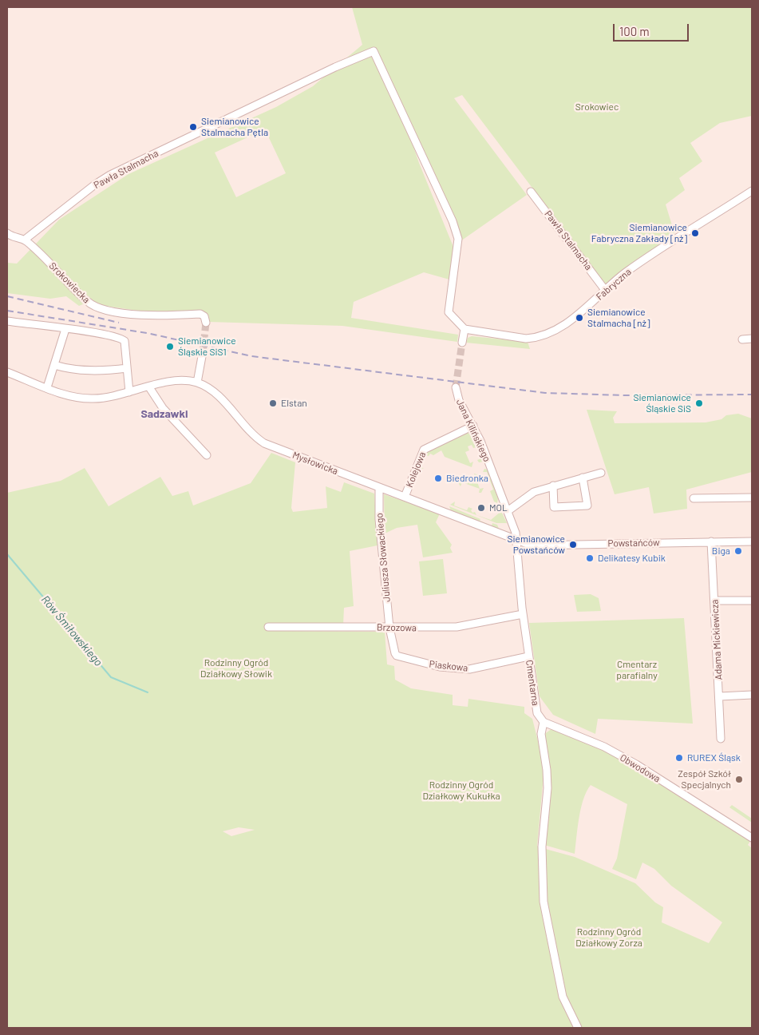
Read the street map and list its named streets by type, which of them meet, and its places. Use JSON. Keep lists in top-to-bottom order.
{
  "streets": {
    "street": [
      "Pawła Stalmacha",
      "Srokowiecka",
      "Fabryczna",
      "Jana Kilińskiego",
      "Mysłowicka",
      "Kolejowa",
      "Powstańców",
      "Juliusza Słowackiego",
      "Brzozowa",
      "Adama Mickiewicza",
      "Piaskowa",
      "Cmentarna",
      "Obwodowa"
    ]
  },
  "crossings": [
    ["Pawła Stalmacha", "Srokowiecka"],
    ["Pawła Stalmacha", "Fabryczna"],
    ["Jana Kilińskiego", "Mysłowicka"],
    ["Jana Kilińskiego", "Kolejowa"],
    ["Jana Kilińskiego", "Powstańców"],
    ["Jana Kilińskiego", "Cmentarna"],
    ["Mysłowicka", "Kolejowa"],
    ["Mysłowicka", "Powstańców"],
    ["Mysłowicka", "Juliusza Słowackiego"],
    ["Mysłowicka", "Cmentarna"],
    ["Powstańców", "Adama Mickiewicza"],
    ["Powstańców", "Cmentarna"],
    ["Juliusza Słowackiego", "Brzozowa"],
    ["Juliusza Słowackiego", "Piaskowa"],
    ["Brzozowa", "Piaskowa"],
    ["Brzozowa", "Cmentarna"],
    ["Piaskowa", "Cmentarna"],
    ["Cmentarna", "Obwodowa"]
  ],
  "districts": ["Sadzawki"],
  "water": ["Rów Śmiłowskiego"],
  "parks": [
    "Srokowiec",
    "Rodzinny Ogród Działkowy Słowik",
    "Cmentarz parafialny",
    "Rodzinny Ogród Działkowy Kukułka",
    "Rodzinny Ogród Działkowy Zorza"
  ],
  "places": [
    "Siemianowice Stalmacha Pętla",
    "Siemianowice Fabryczna Zakłady [nż]",
    "Siemianowice Stalmacha [nż]",
    "Siemianowice Śląskie SiS1",
    "Elstan",
    "Siemianowice Śląskie SiS",
    "Biedronka",
    "MOL",
    "Siemianowice Powstańców",
    "Biga",
    "Delikatesy Kubik",
    "RUREX Śląsk",
    "Zespół Szkół Specjalnych"
  ],
  "scale_bar": "100 m"
}
